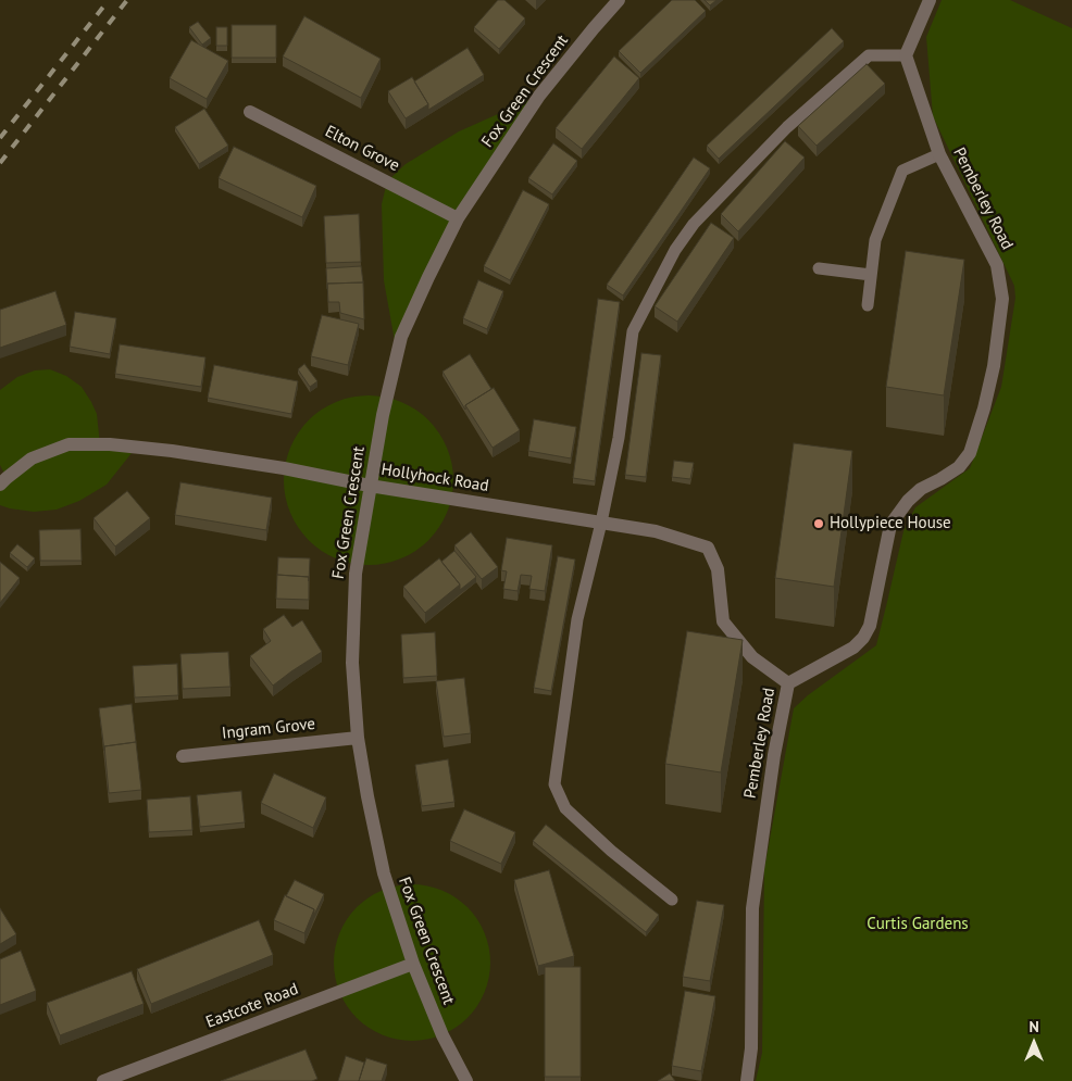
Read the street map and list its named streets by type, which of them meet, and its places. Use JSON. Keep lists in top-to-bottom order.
{
  "streets": {
    "street": [
      "Fox Green Crescent",
      "Elton Grove",
      "Pemberley Road",
      "Hollyhock Road",
      "Ingram Grove",
      "Eastcote Road"
    ]
  },
  "crossings": [
    ["Fox Green Crescent", "Elton Grove"],
    ["Fox Green Crescent", "Hollyhock Road"],
    ["Fox Green Crescent", "Ingram Grove"],
    ["Fox Green Crescent", "Eastcote Road"],
    ["Pemberley Road", "Hollyhock Road"]
  ],
  "parks": ["Curtis Gardens"],
  "places": ["Hollypiece House"],
  "north": "top"
}
